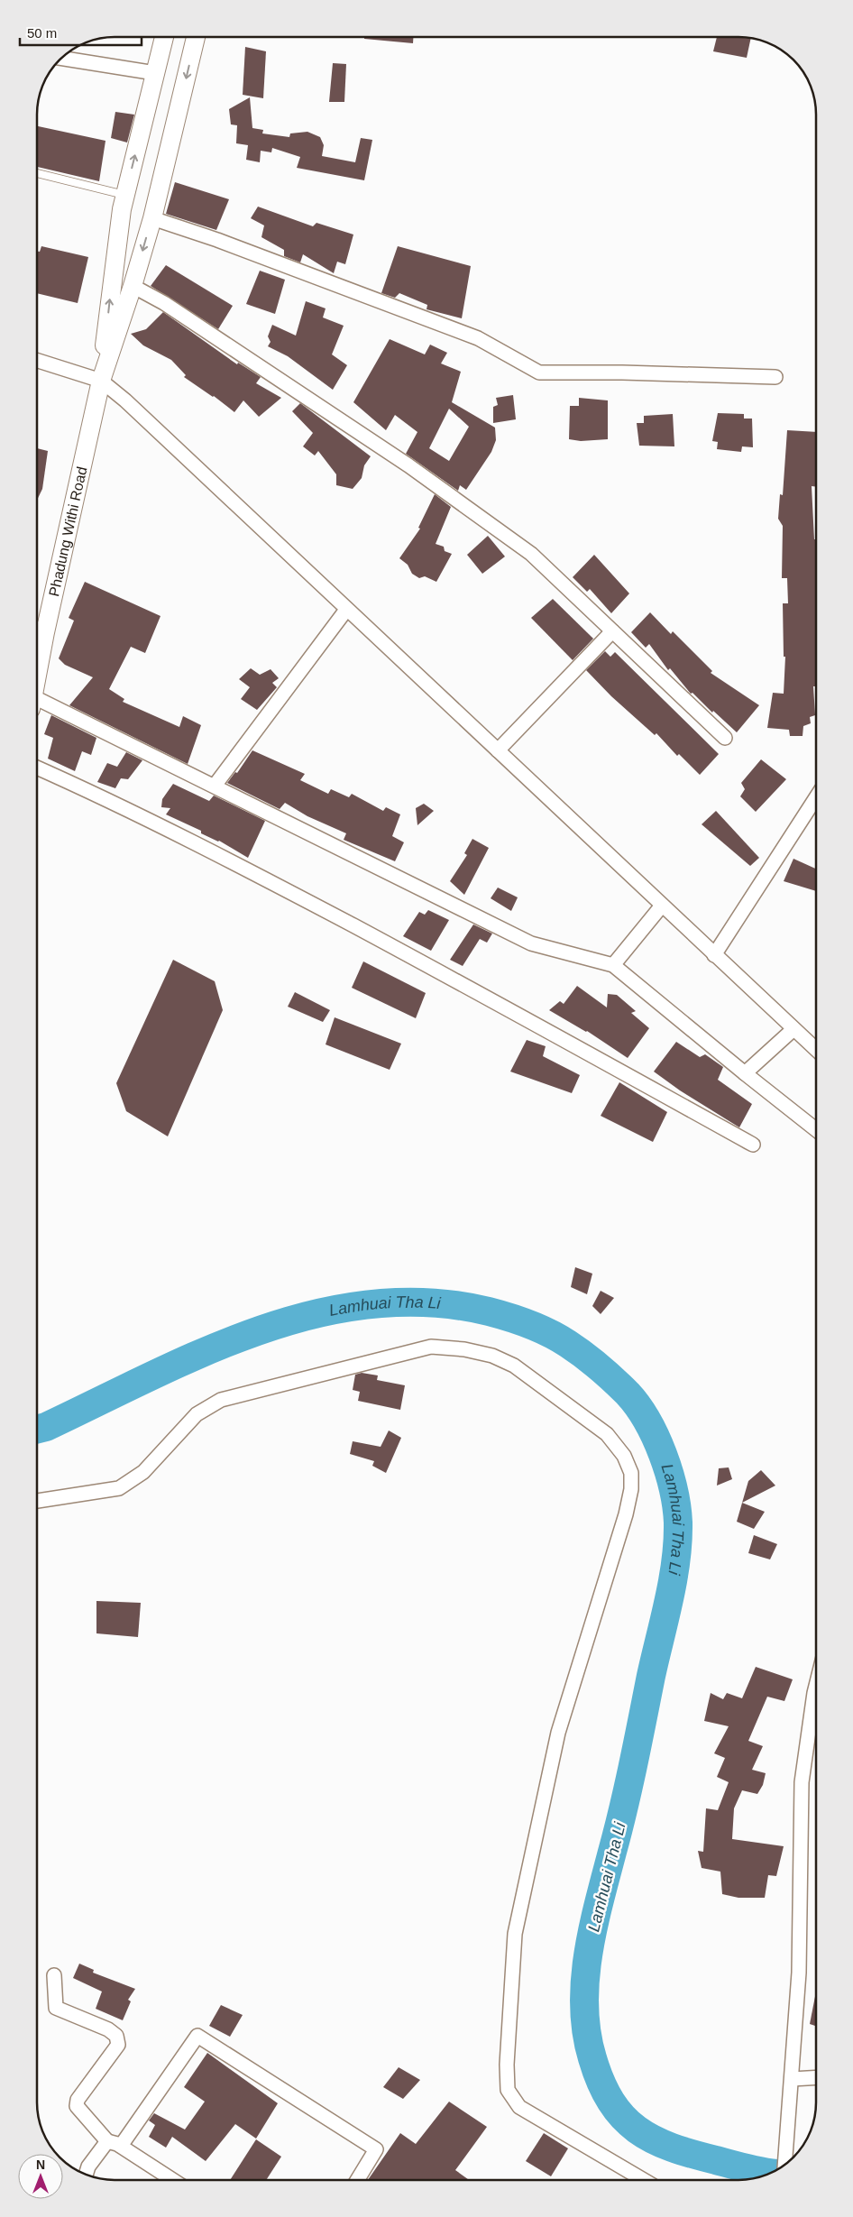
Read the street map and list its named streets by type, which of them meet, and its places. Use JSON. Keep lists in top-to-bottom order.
{
  "streets": {
    "main road": ["Phadung Withi Road"]
  },
  "water": ["Lamhuai Tha Li"],
  "scale_bar": "50 m",
  "north": "top"
}
